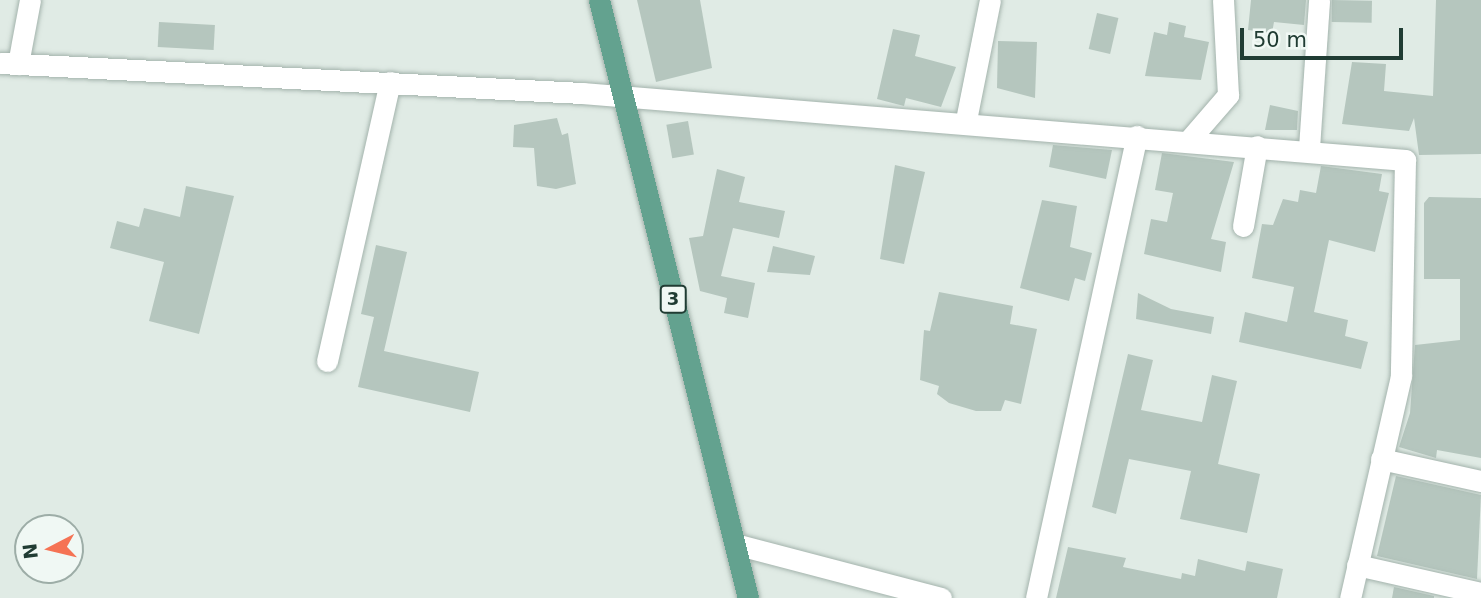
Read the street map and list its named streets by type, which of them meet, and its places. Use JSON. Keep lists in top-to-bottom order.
{
  "streets": {
    "main road": ["3"]
  },
  "scale_bar": "50 m",
  "north": "left"
}
